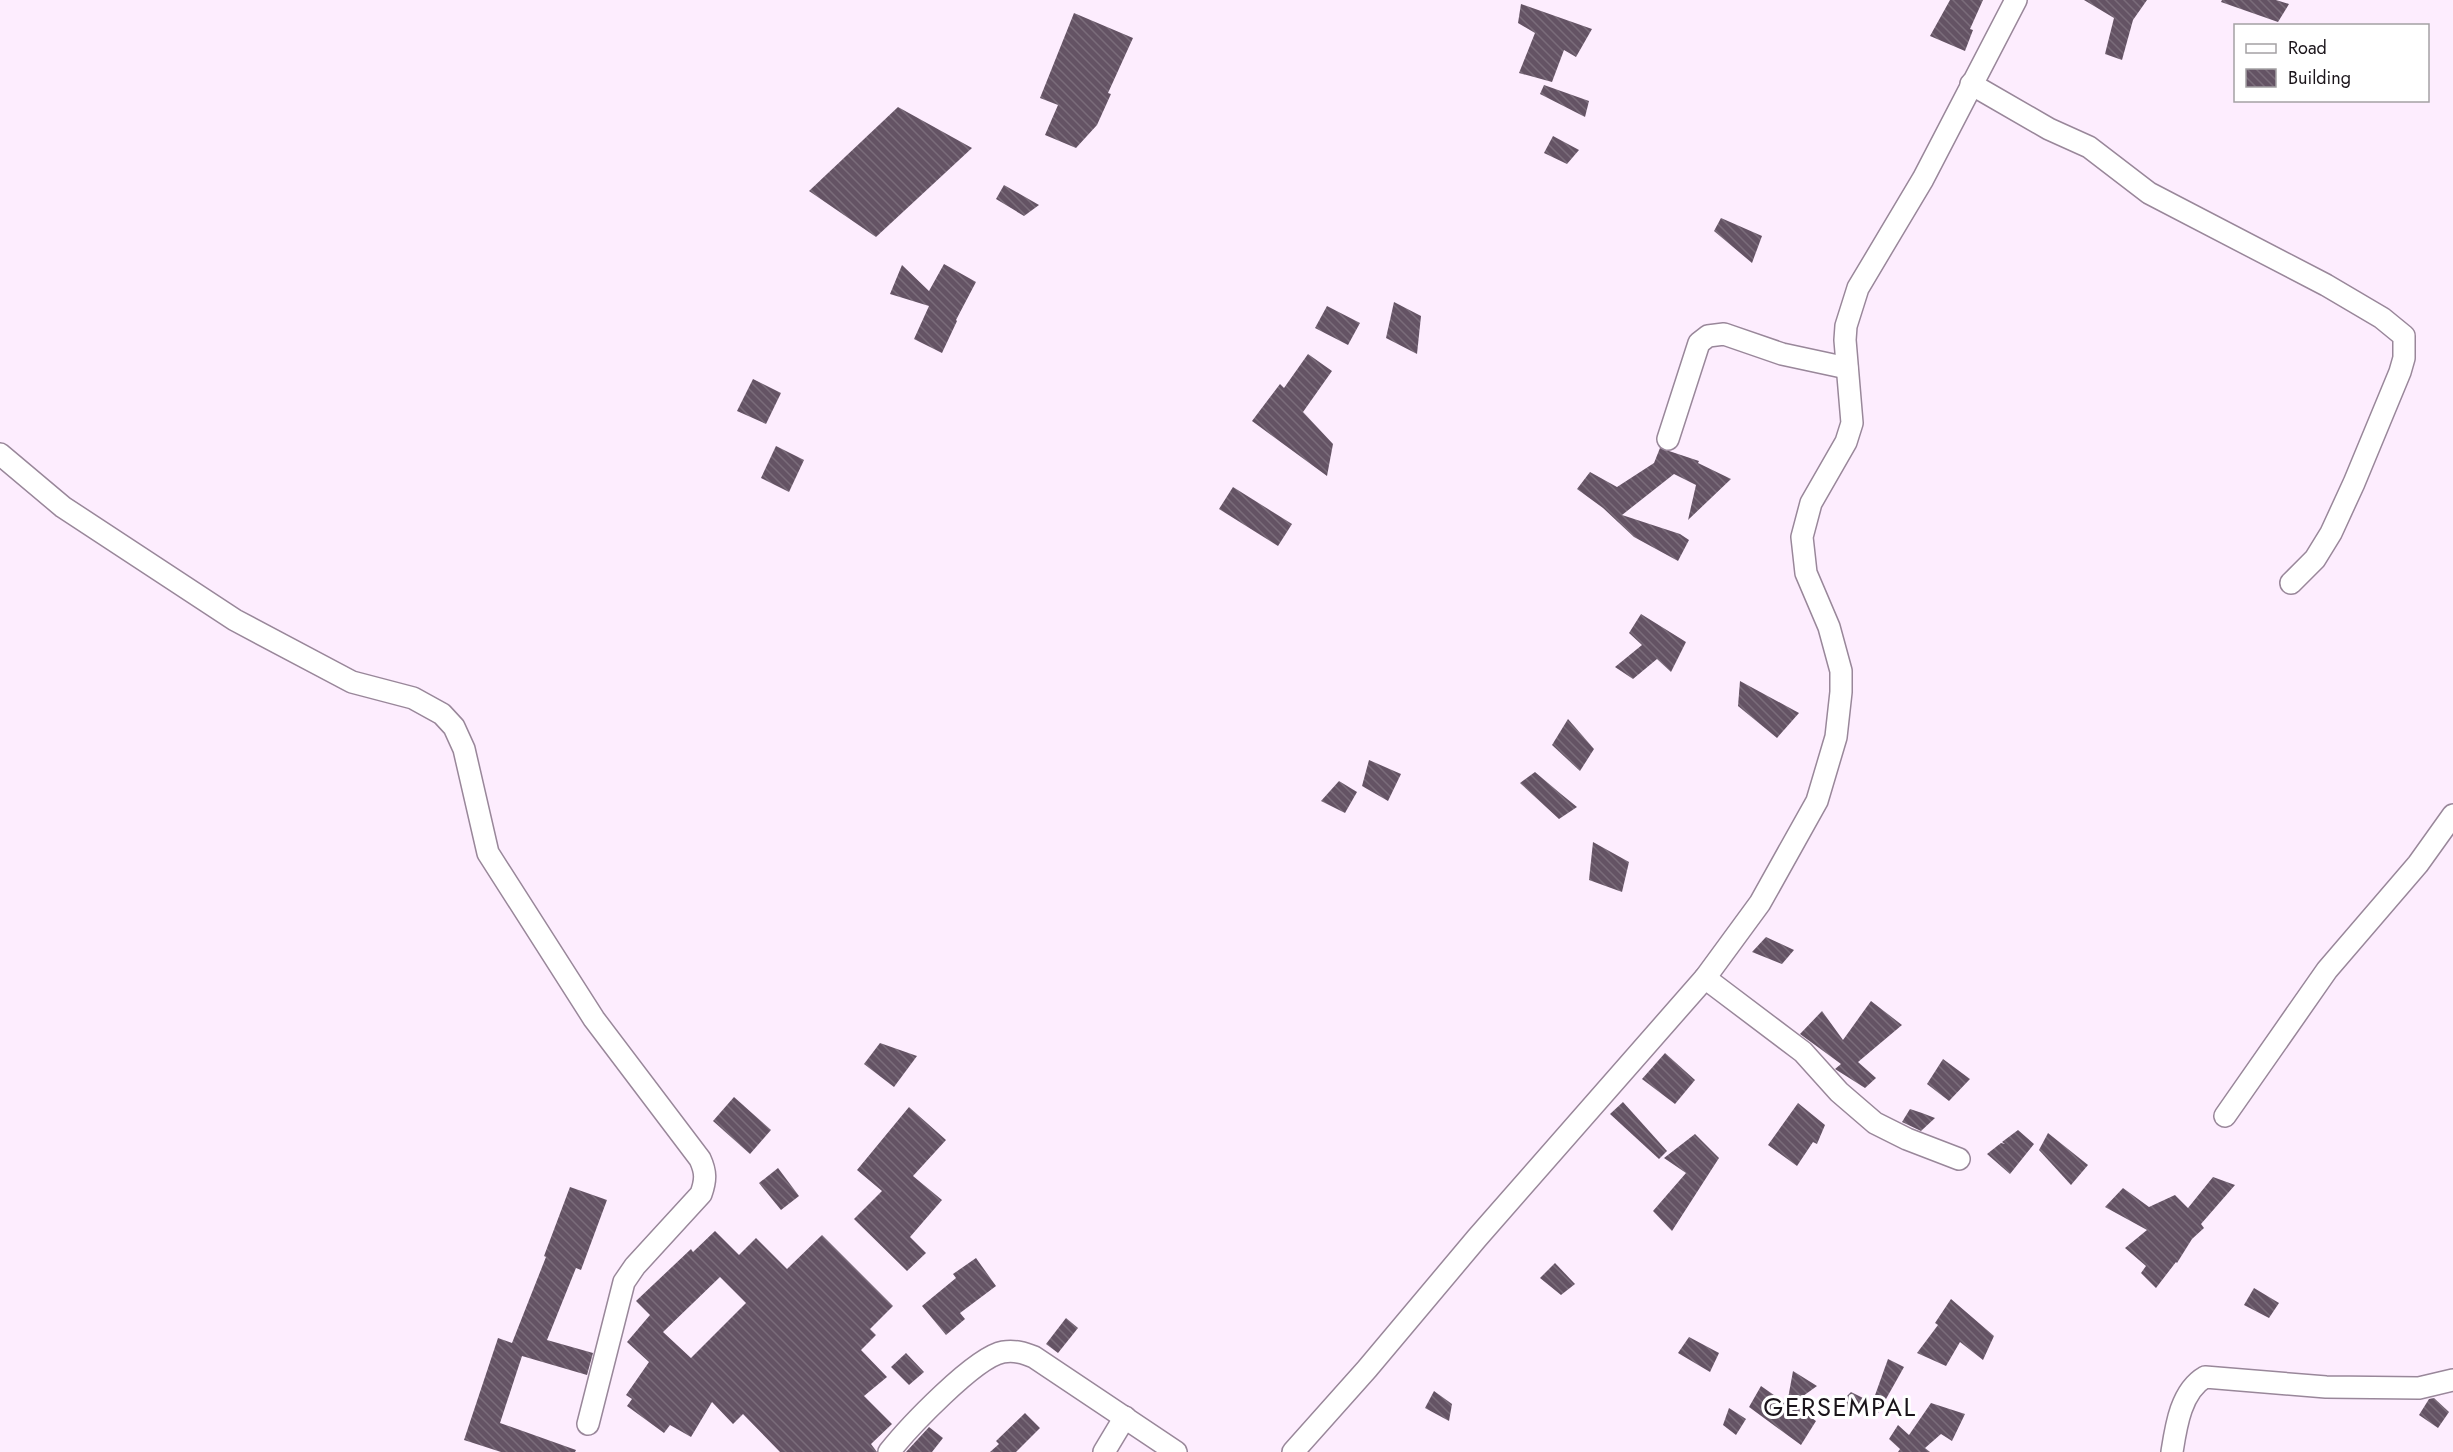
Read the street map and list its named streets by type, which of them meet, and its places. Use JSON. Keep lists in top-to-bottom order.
{
  "districts": ["GERSEMPAL"],
  "legend": ["Road", "Building"]
}
